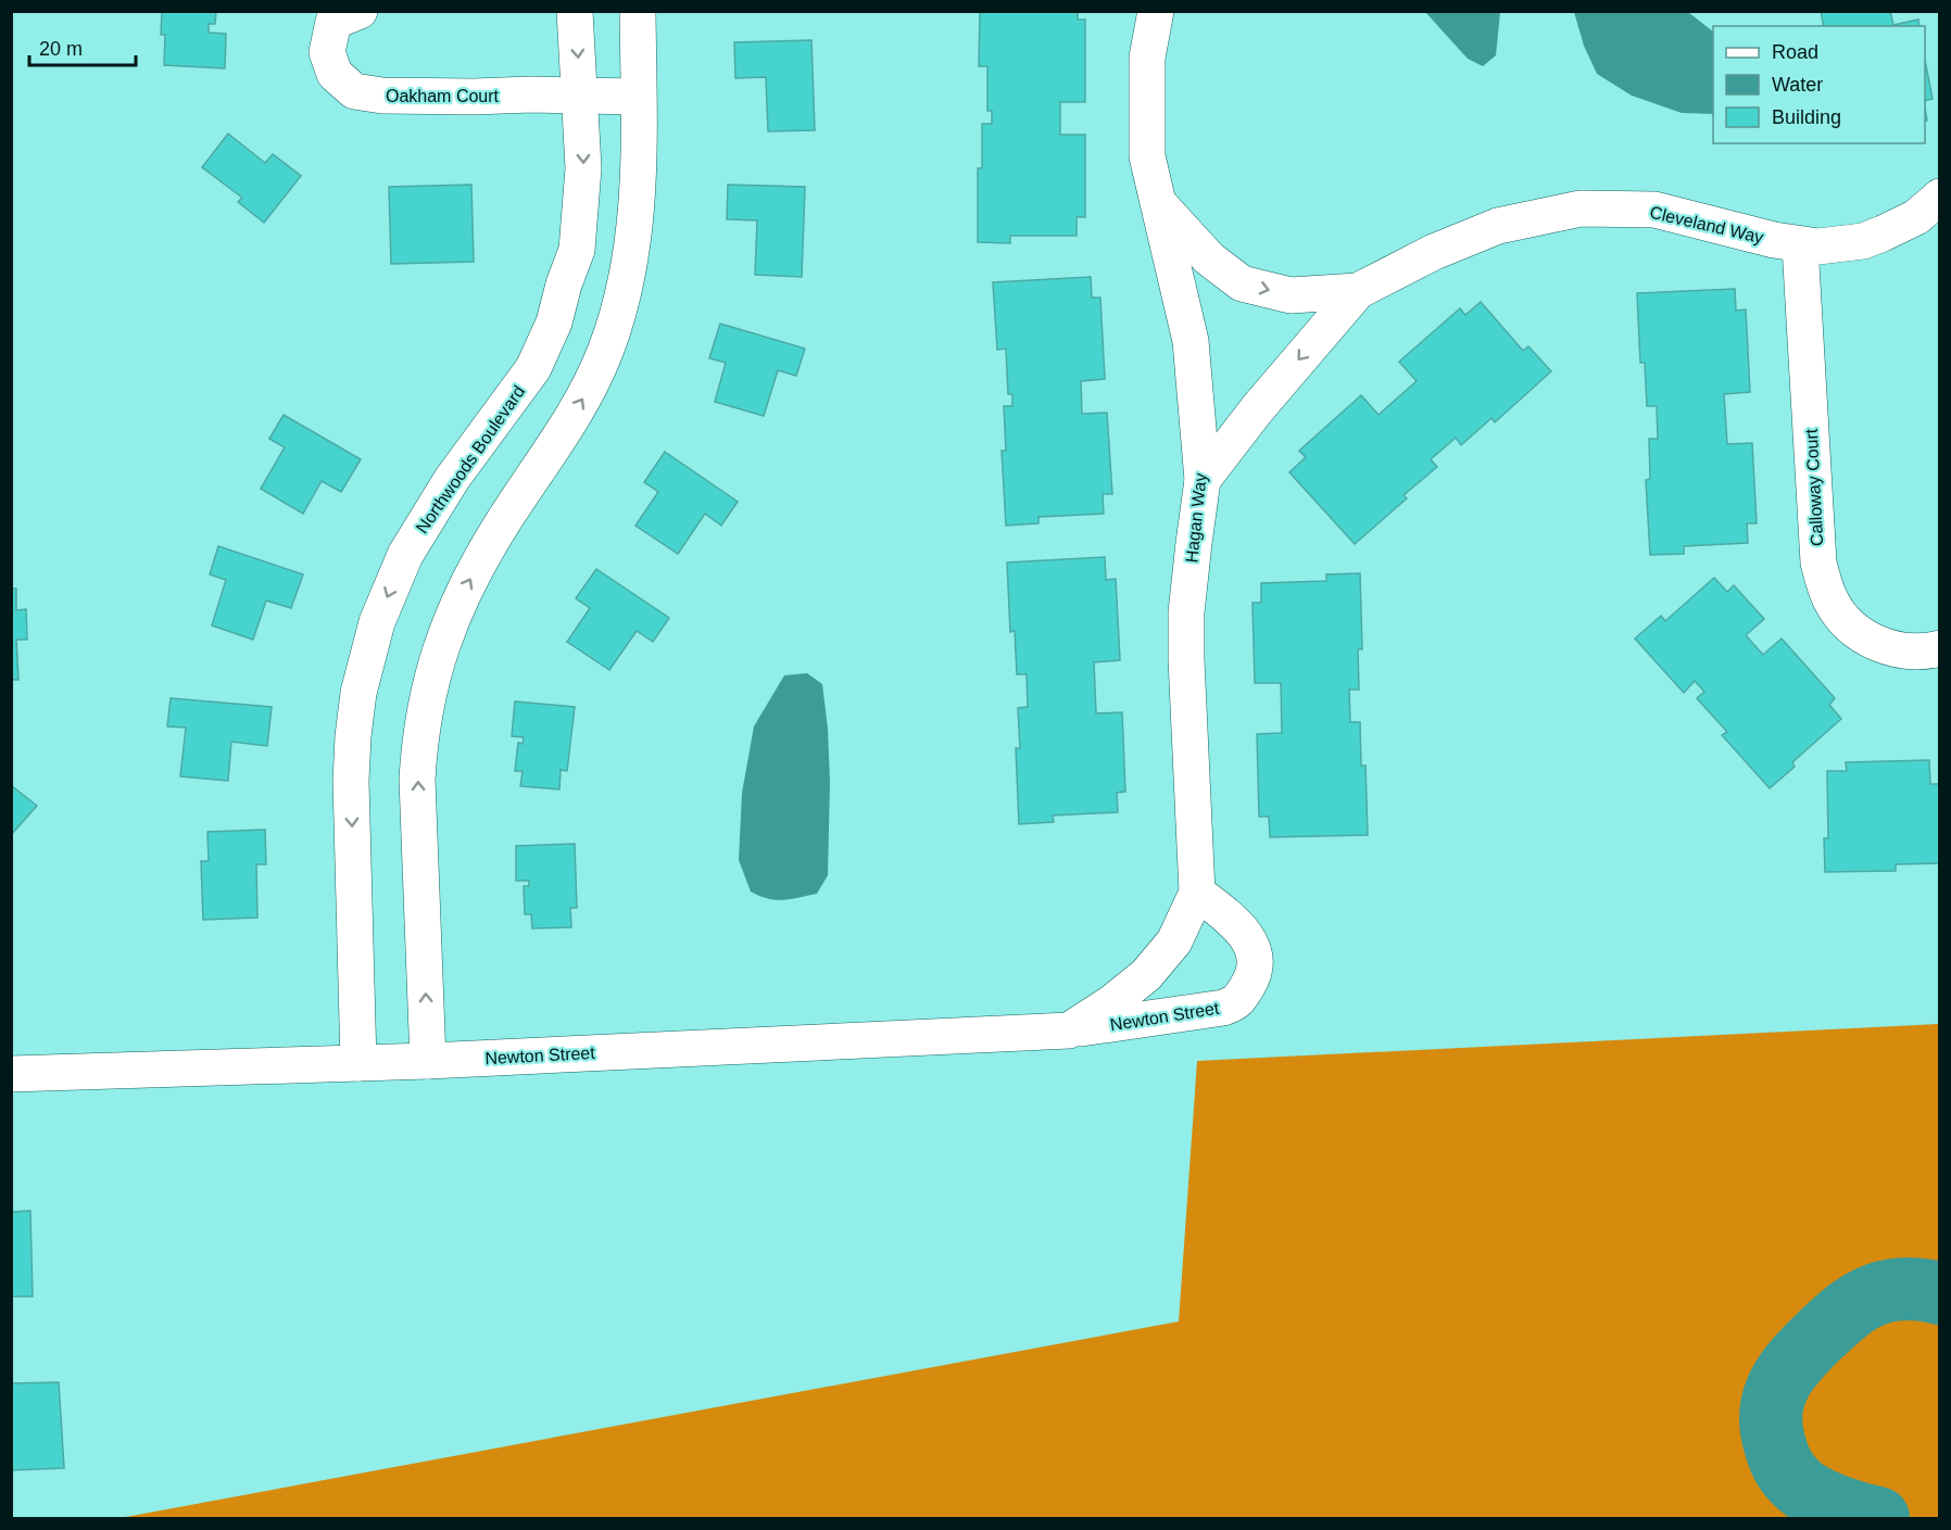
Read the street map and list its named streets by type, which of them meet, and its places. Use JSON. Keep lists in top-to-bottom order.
{
  "streets": {
    "street": [
      "Oakham Court",
      "Cleveland Way",
      "Northwoods Boulevard",
      "Calloway Court",
      "Hagan Way",
      "Newton Street"
    ]
  },
  "crossings": [
    ["Oakham Court", "Northwoods Boulevard"],
    ["Cleveland Way", "Calloway Court"],
    ["Cleveland Way", "Hagan Way"],
    ["Northwoods Boulevard", "Newton Street"],
    ["Hagan Way", "Newton Street"]
  ],
  "legend": ["Road", "Water", "Building"],
  "scale_bar": "20 m"
}
